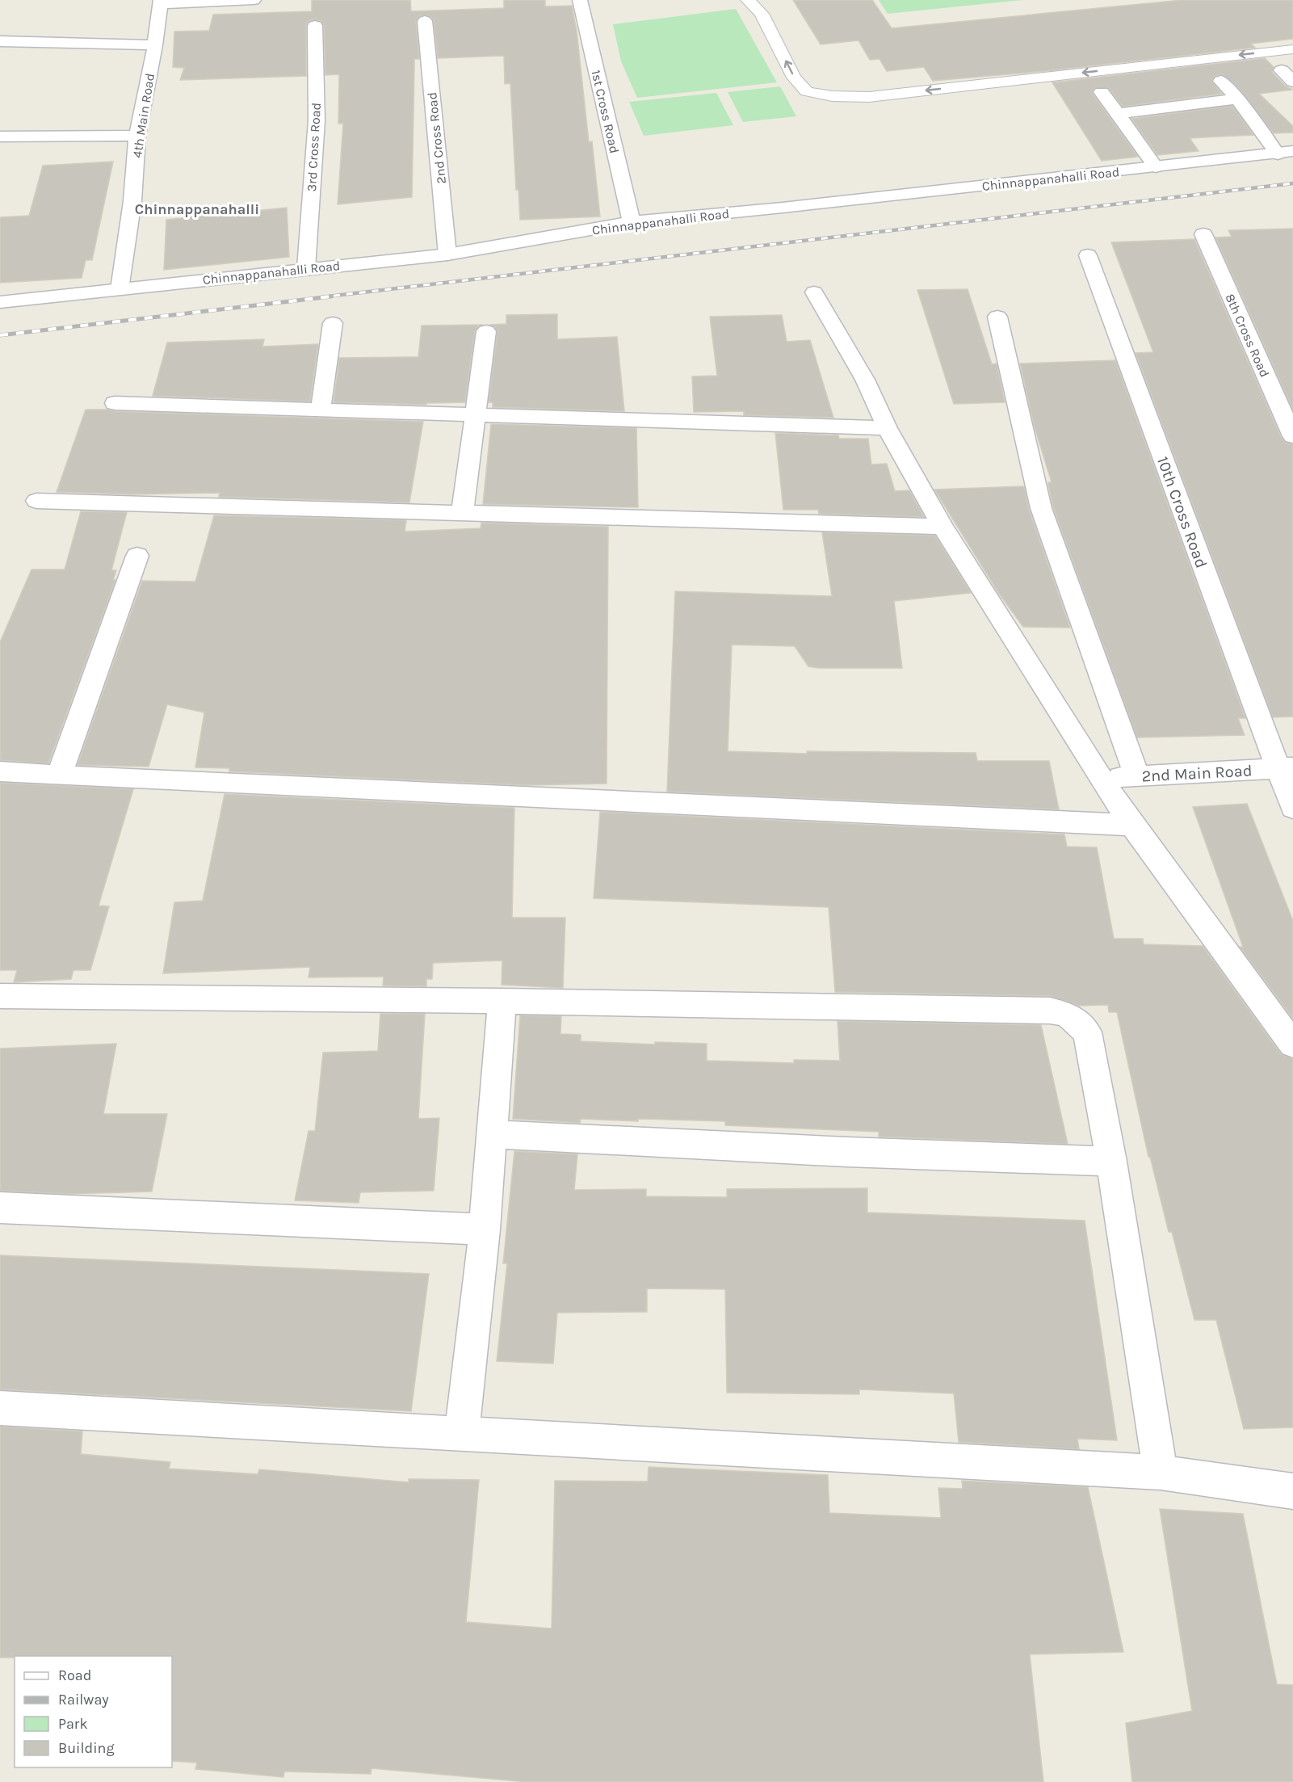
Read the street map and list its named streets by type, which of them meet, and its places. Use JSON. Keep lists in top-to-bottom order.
{
  "streets": {
    "street": [
      "1st Cross Road",
      "4th Main Road",
      "2nd Cross Road",
      "3rd Cross Road",
      "Chinnappanahalli Road",
      "8th Cross Road",
      "10th Cross Road",
      "2nd Main Road"
    ]
  },
  "crossings": [
    ["1st Cross Road", "Chinnappanahalli Road"],
    ["4th Main Road", "Chinnappanahalli Road"],
    ["2nd Cross Road", "Chinnappanahalli Road"],
    ["3rd Cross Road", "Chinnappanahalli Road"],
    ["10th Cross Road", "2nd Main Road"]
  ],
  "districts": ["Chinnappanahalli"],
  "legend": [
    "Road",
    "Railway",
    "Park",
    "Building"
  ]
}
